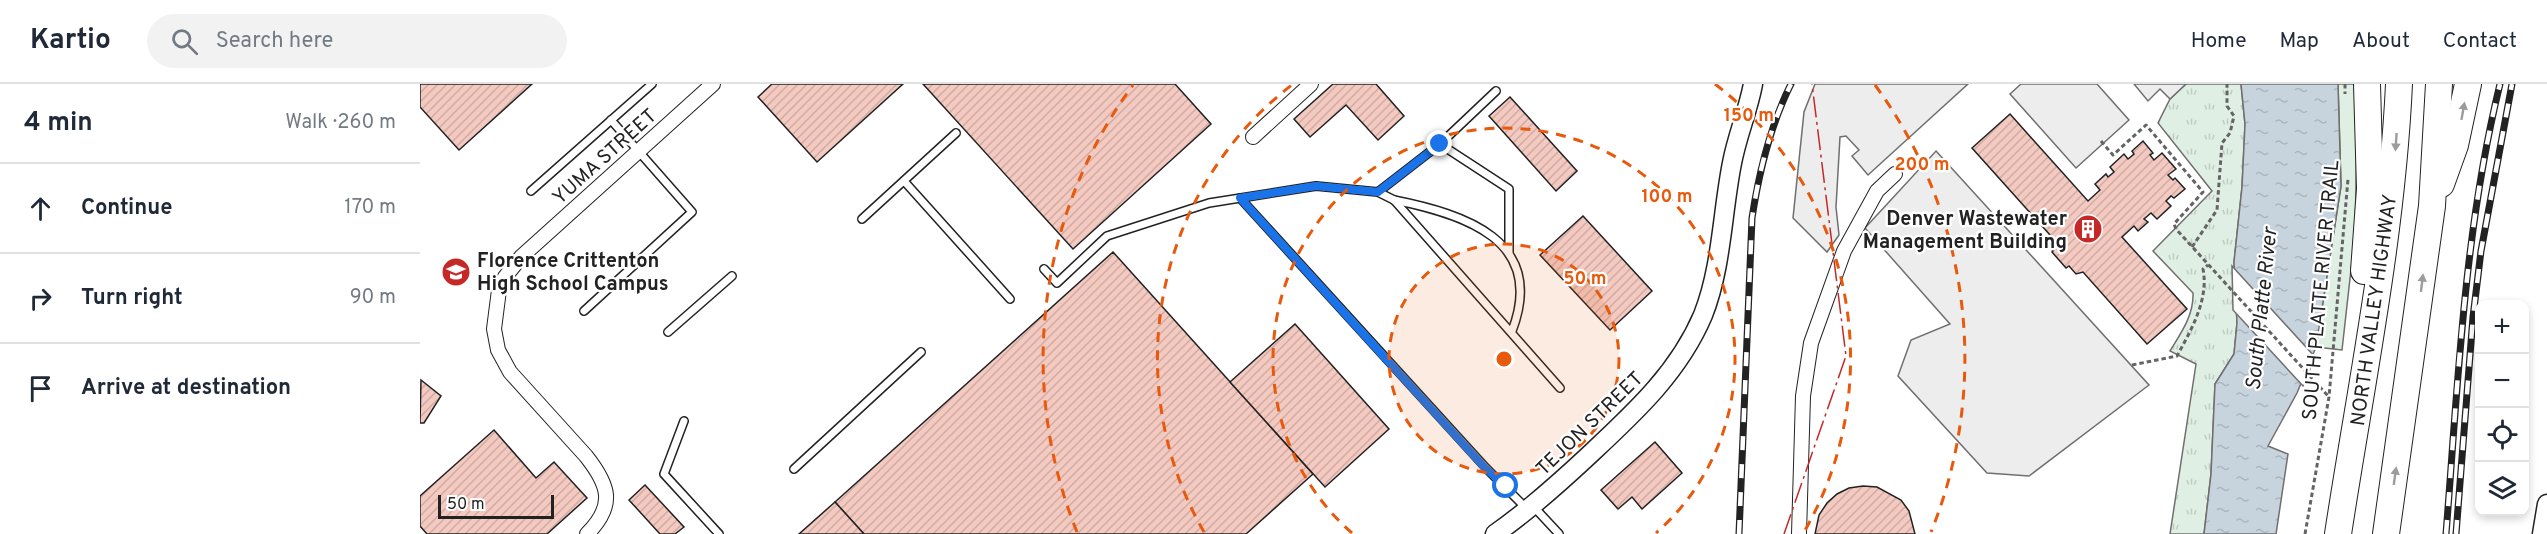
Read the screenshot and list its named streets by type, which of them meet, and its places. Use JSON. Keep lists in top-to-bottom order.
{
  "streets": {
    "highway": ["NORTH VALLEY HIGHWAY"],
    "street": ["YUMA STREET", "TEJON STREET"],
    "path": ["SOUTH PLATTE RIVER TRAIL"]
  },
  "water": ["South Platte River"],
  "places": {
    "building": ["Denver Wastewater Management Building"],
    "school or university": ["Florence Crittenton High School Campus"]
  },
  "scale_bar": "50 m",
  "page": {
    "header": "Kartio",
    "search": "Search here",
    "nav": [
      "Home",
      "Map",
      "About",
      "Contact"
    ],
    "heading": ["4 min", "Walk · 260 m"],
    "list": [
      ["Continue", "170 m"],
      ["Turn right", "90 m"],
      "Arrive at destination"
    ],
    "map_buttons": ["+", "−"],
    "scale": "50 m"
  },
  "rings": [
    "150 m",
    "200 m",
    "100 m",
    "50 m"
  ]
}
